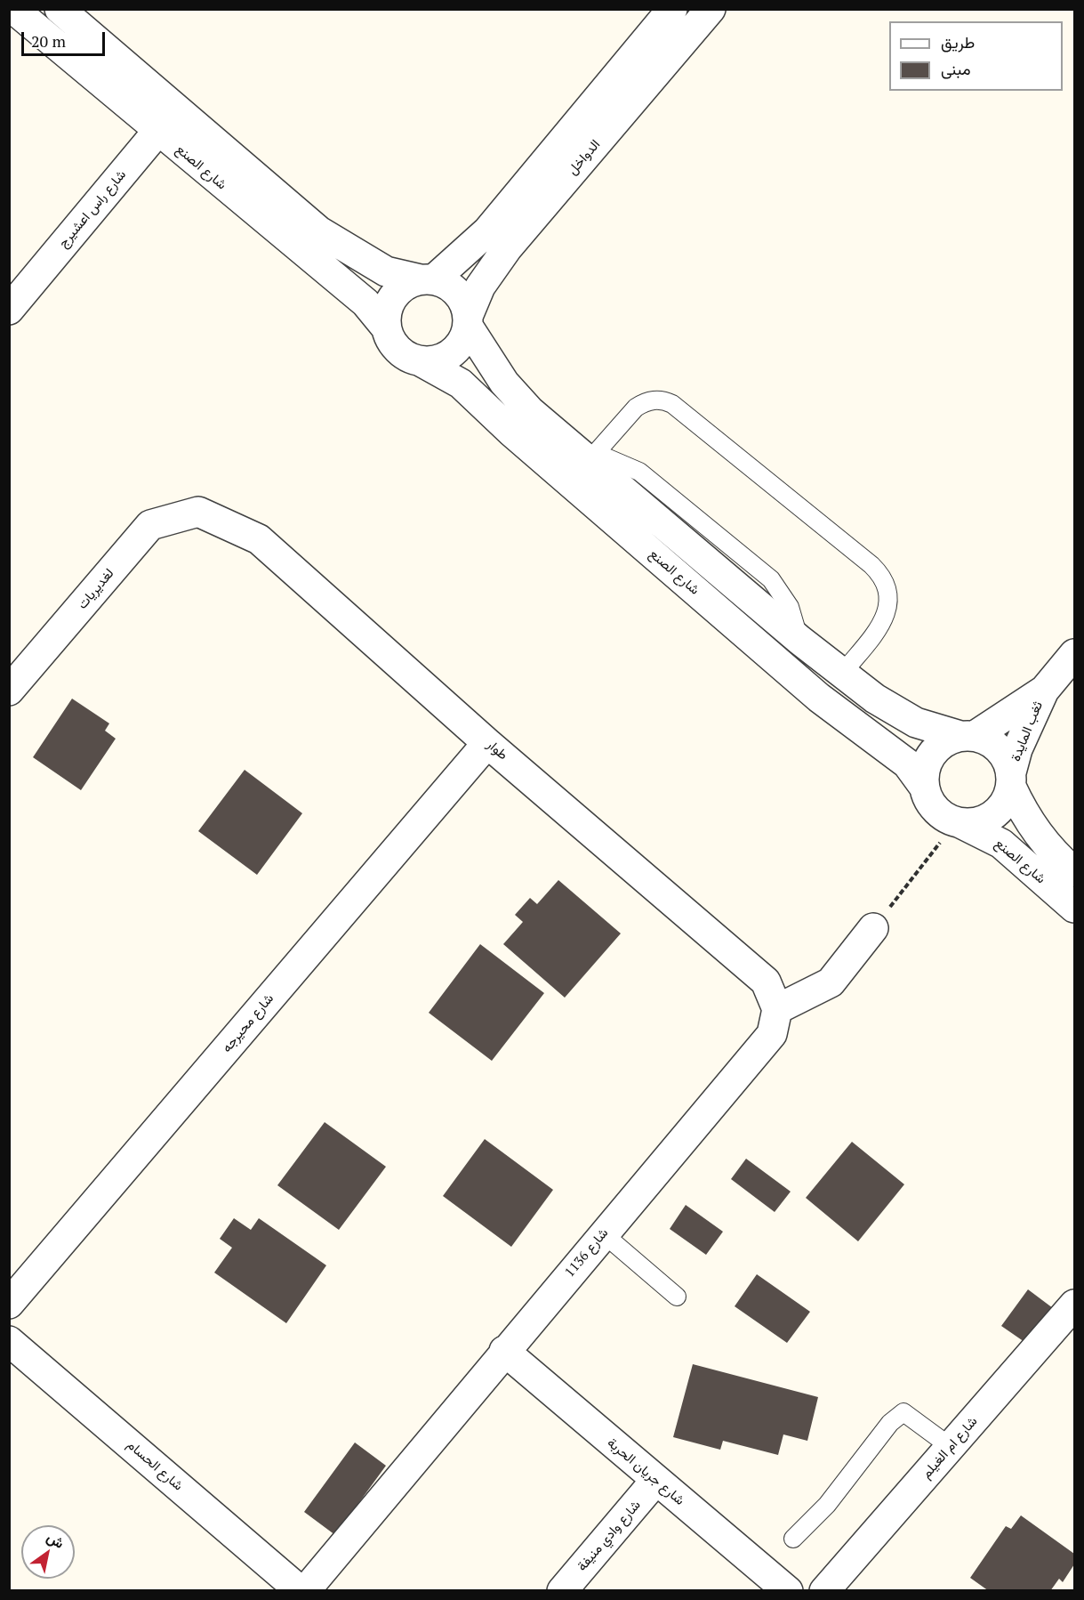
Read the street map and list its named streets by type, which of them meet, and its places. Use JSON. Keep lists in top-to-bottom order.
{
  "streets": {
    "street": [
      "الدواخل",
      "شارع الصنع",
      "شارع راس اعشيرج",
      "لغديريات",
      "ثغب المايدة",
      "طوار",
      "شارع محيرجه",
      "شارع 1136",
      "شارع ام الغيلم",
      "شارع الحسام",
      "شارع جريان الحربة",
      "شارع وادي منيفة"
    ]
  },
  "crossings": [
    ["الدواخل", "شارع الصنع"],
    ["شارع الصنع", "شارع راس اعشيرج"],
    ["شارع الصنع", "ثغب المايدة"],
    ["لغديريات", "طوار"],
    ["طوار", "شارع محيرجه"],
    ["طوار", "شارع 1136"],
    ["شارع 1136", "شارع جريان الحربة"],
    ["شارع جريان الحربة", "شارع وادي منيفة"]
  ],
  "legend": ["طريق", "مبنى"],
  "scale_bar": "20 m",
  "north": "top right"
}
